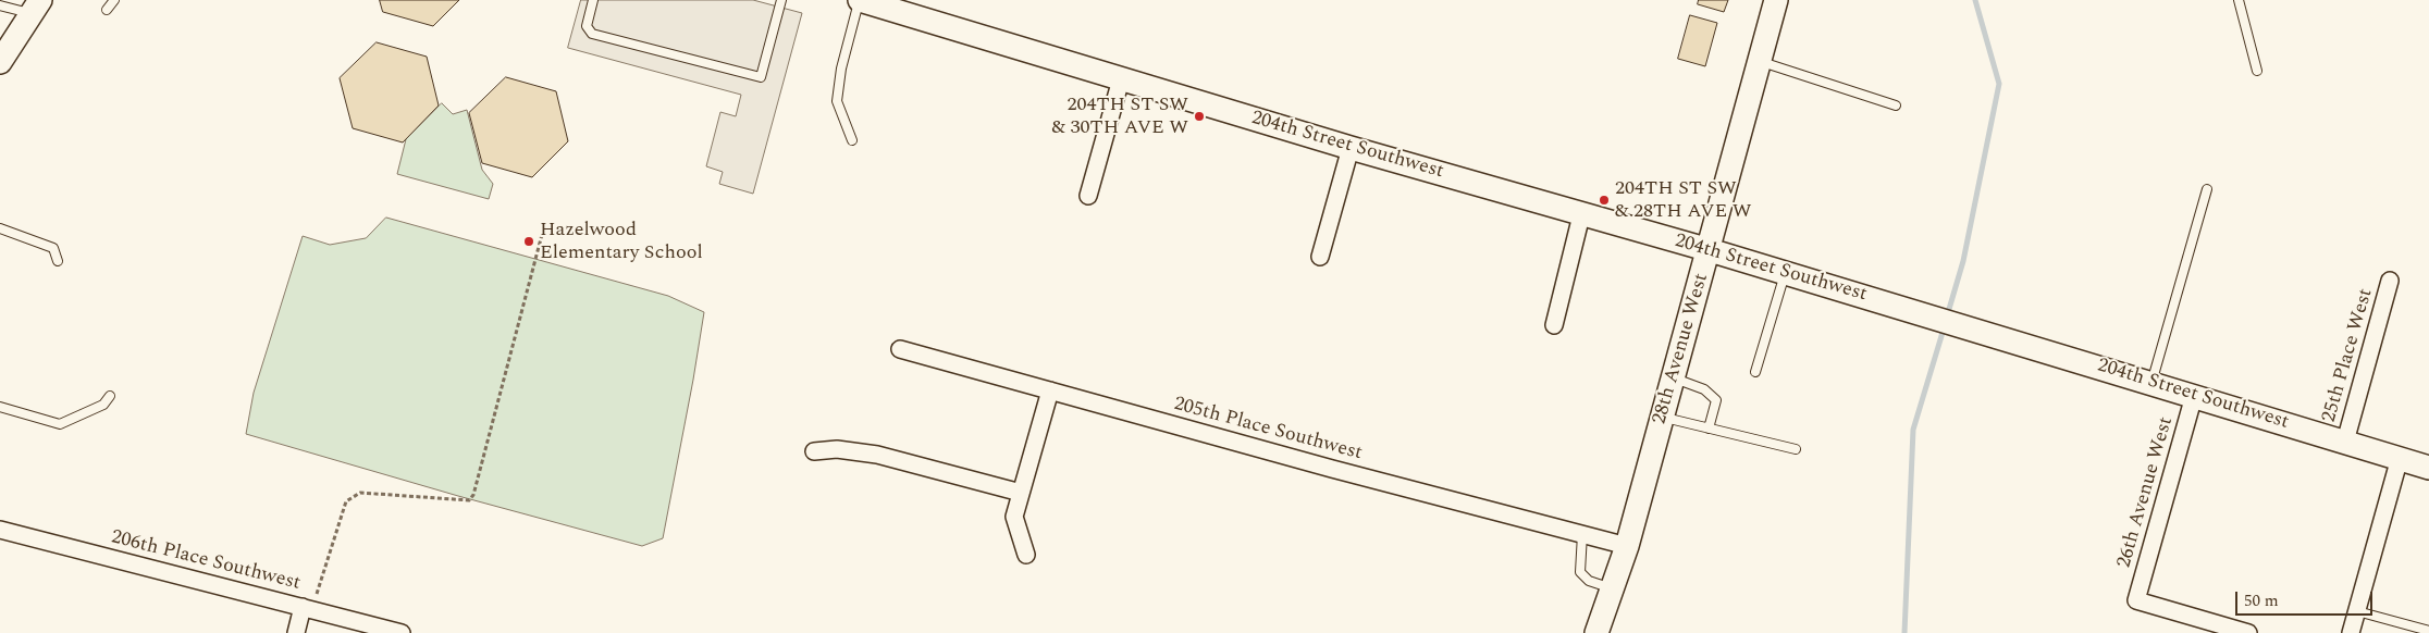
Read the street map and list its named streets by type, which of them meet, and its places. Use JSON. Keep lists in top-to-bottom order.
{
  "streets": {
    "street": [
      "204th Street Southwest",
      "28th Avenue West",
      "25th Place West",
      "205th Place Southwest",
      "26th Avenue West",
      "206th Place Southwest"
    ]
  },
  "crossings": [
    ["204th Street Southwest", "28th Avenue West"],
    ["204th Street Southwest", "25th Place West"],
    ["204th Street Southwest", "26th Avenue West"],
    ["28th Avenue West", "205th Place Southwest"]
  ],
  "places": ["204TH ST SW & 30TH AVE W", "204TH ST SW & 28TH AVE W", "Hazelwood Elementary School"],
  "scale_bar": "50 m"
}
